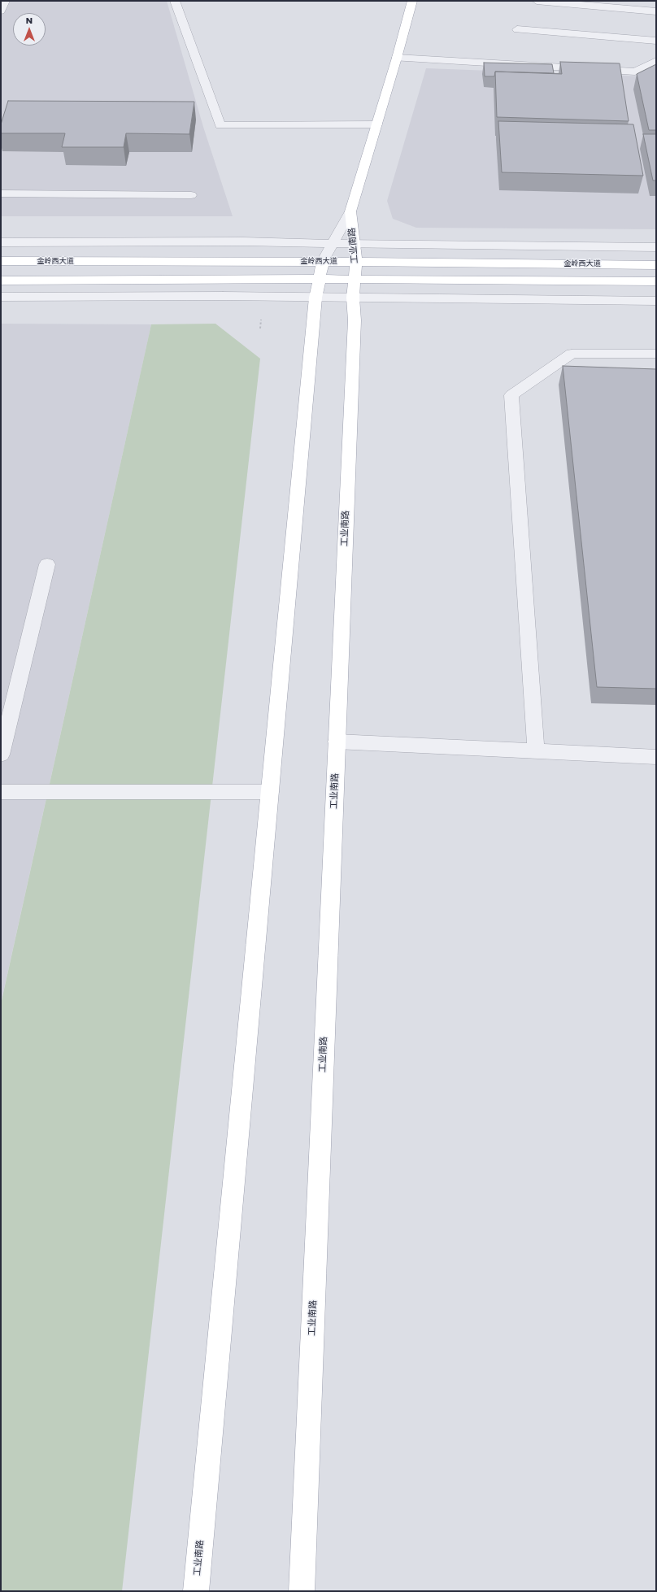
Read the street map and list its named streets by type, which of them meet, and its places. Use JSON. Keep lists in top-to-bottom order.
{
  "streets": {
    "main road": ["工业南路", "金岭西大道"]
  },
  "crossings": [
    ["工业南路", "金岭西大道"]
  ],
  "north": "top"
}
